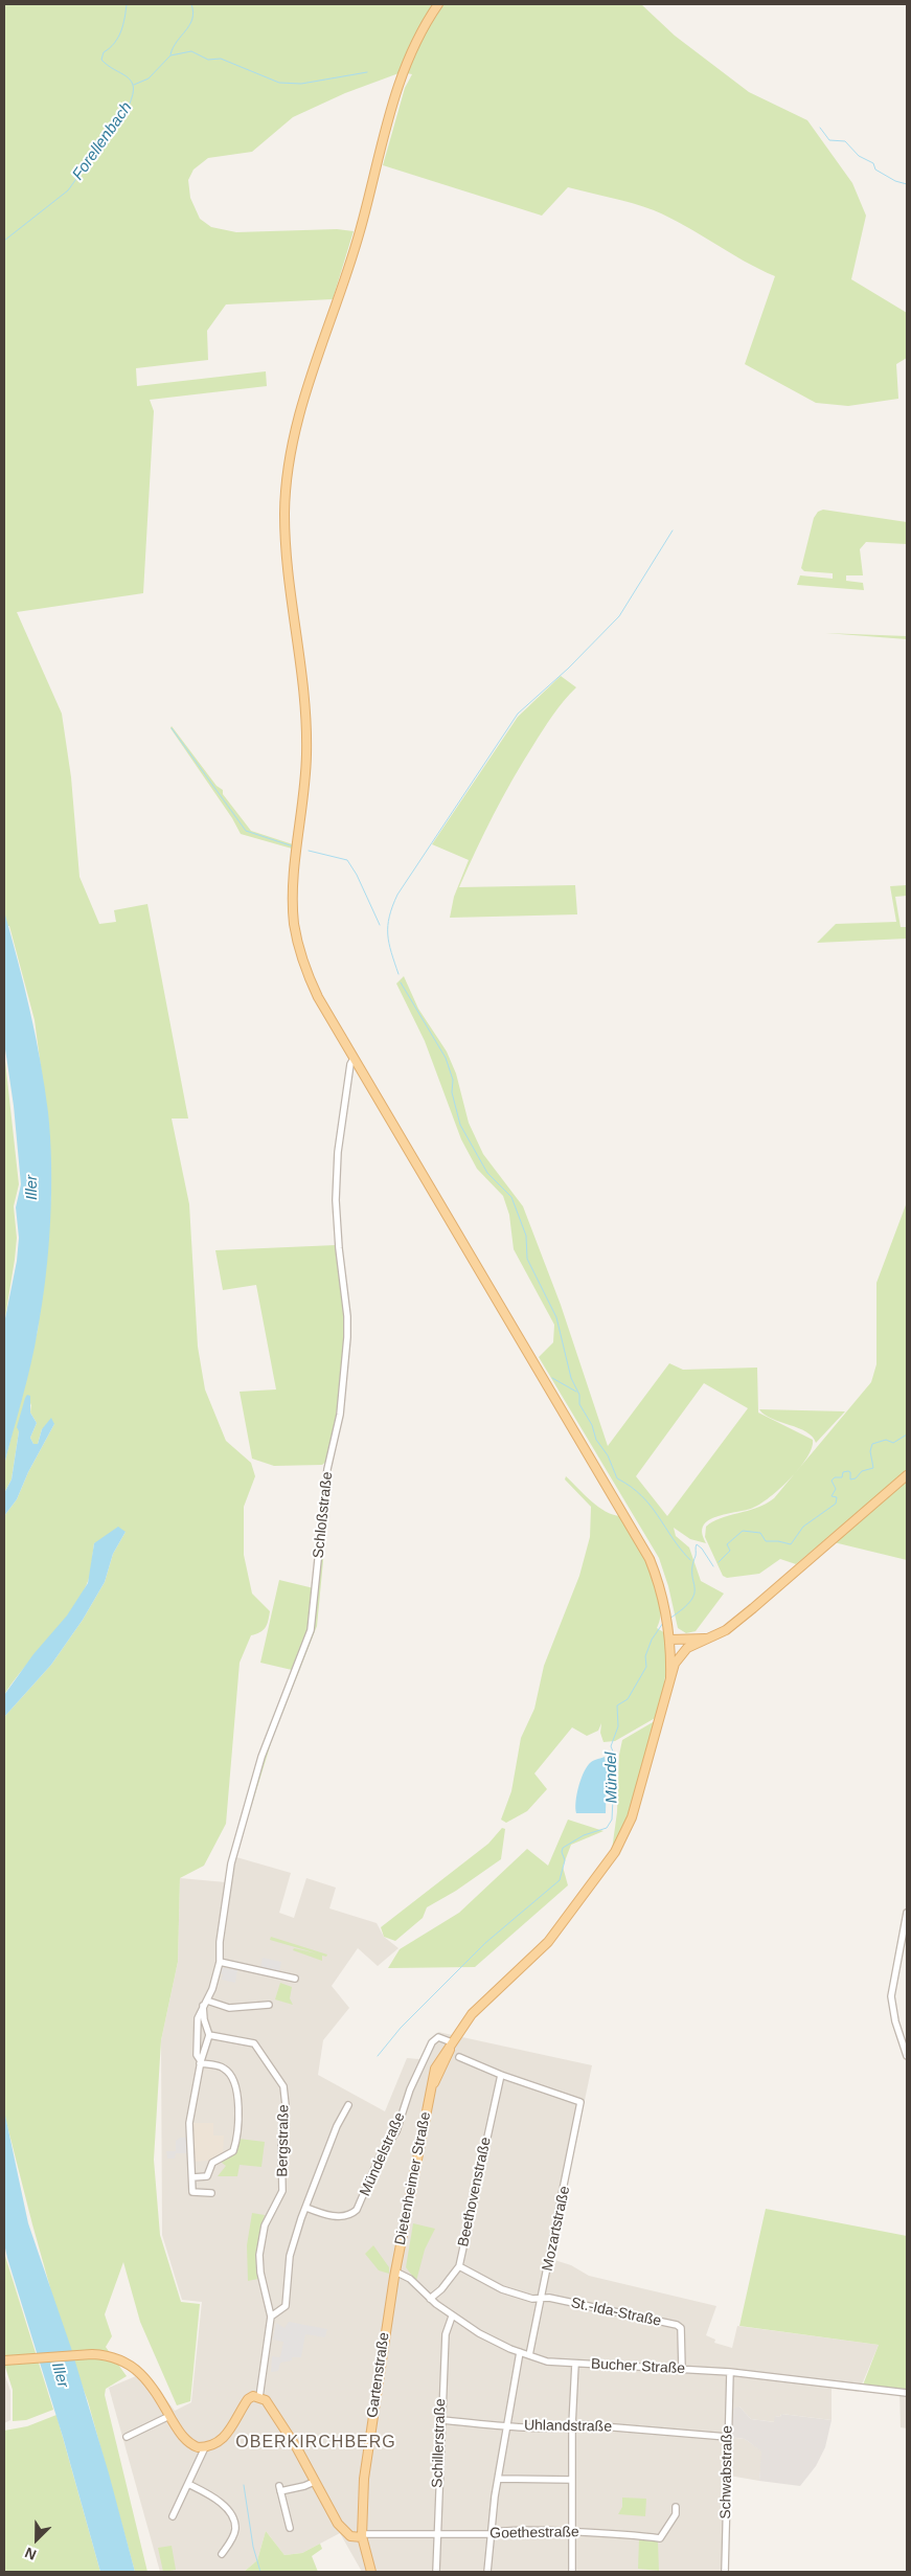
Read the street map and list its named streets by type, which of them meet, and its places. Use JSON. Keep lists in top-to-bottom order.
{
  "streets": {
    "main road": ["Dietenheimer Straße", "Gartenstraße"],
    "street": [
      "Schloßstraße",
      "Bergstraße",
      "Mündelstraße",
      "Beethovenstraße",
      "Mozartstraße",
      "St.-Ida-Straße",
      "Bucher Straße",
      "Uhlandstraße",
      "Schillerstraße",
      "Schwabstraße",
      "Goethestraße"
    ]
  },
  "crossings": [
    ["Schloßstraße", "Bergstraße"],
    ["Mündelstraße", "Dietenheimer Straße"],
    ["Dietenheimer Straße", "Bucher Straße"],
    ["Dietenheimer Straße", "Gartenstraße"],
    ["Beethovenstraße", "Mozartstraße"],
    ["Beethovenstraße", "Bucher Straße"],
    ["Mozartstraße", "St.-Ida-Straße"],
    ["Mozartstraße", "Bucher Straße"],
    ["St.-Ida-Straße", "Bucher Straße"],
    ["Bucher Straße", "Gartenstraße"],
    ["Bucher Straße", "Schillerstraße"],
    ["Bucher Straße", "Schwabstraße"],
    ["Gartenstraße", "Goethestraße"],
    ["Uhlandstraße", "Schillerstraße"],
    ["Uhlandstraße", "Schwabstraße"],
    ["Schillerstraße", "Goethestraße"]
  ],
  "districts": ["OBERKIRCHBERG"],
  "water": ["Forellenbach", "Iller", "Mündel"],
  "north": "bottom left"
}
